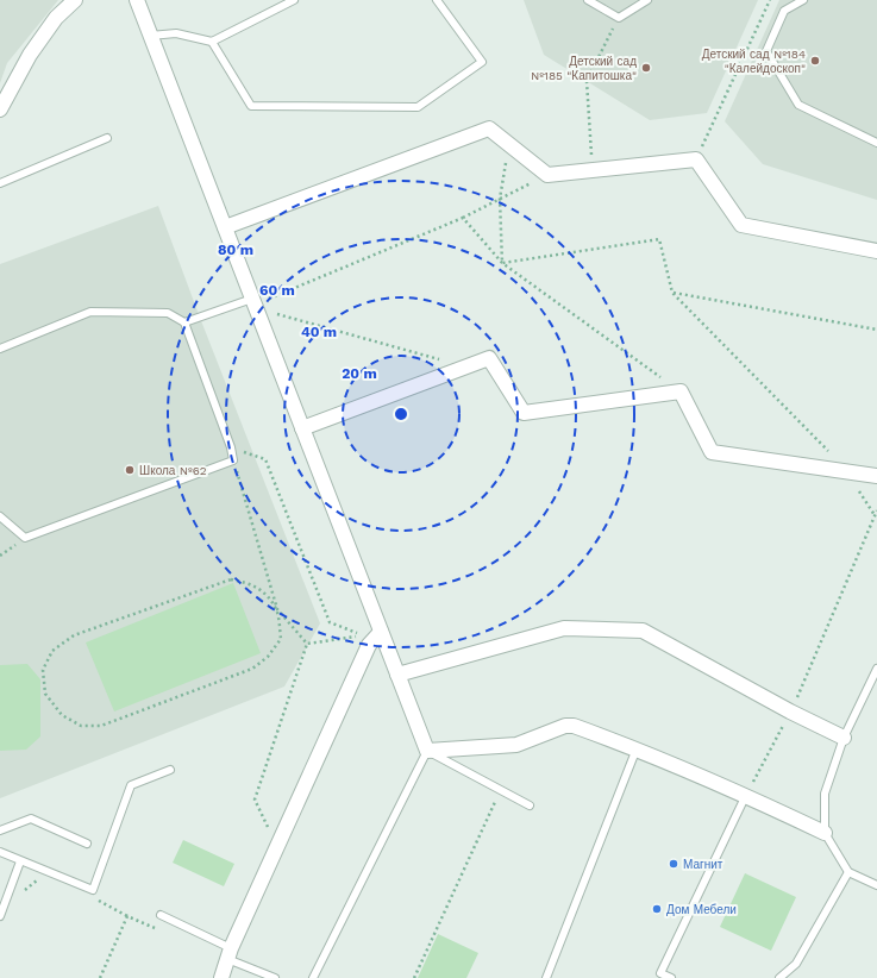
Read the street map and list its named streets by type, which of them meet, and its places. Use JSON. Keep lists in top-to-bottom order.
{
  "places": [
    "Детский сад №184 \"Калейдоскоп\"",
    "Детский сад №185 \"Капитошка\"",
    "Школа №62",
    "Магнит",
    "Дом Мебели"
  ],
  "rings": [
    "80 m",
    "60 m",
    "40 m",
    "20 m"
  ]
}
